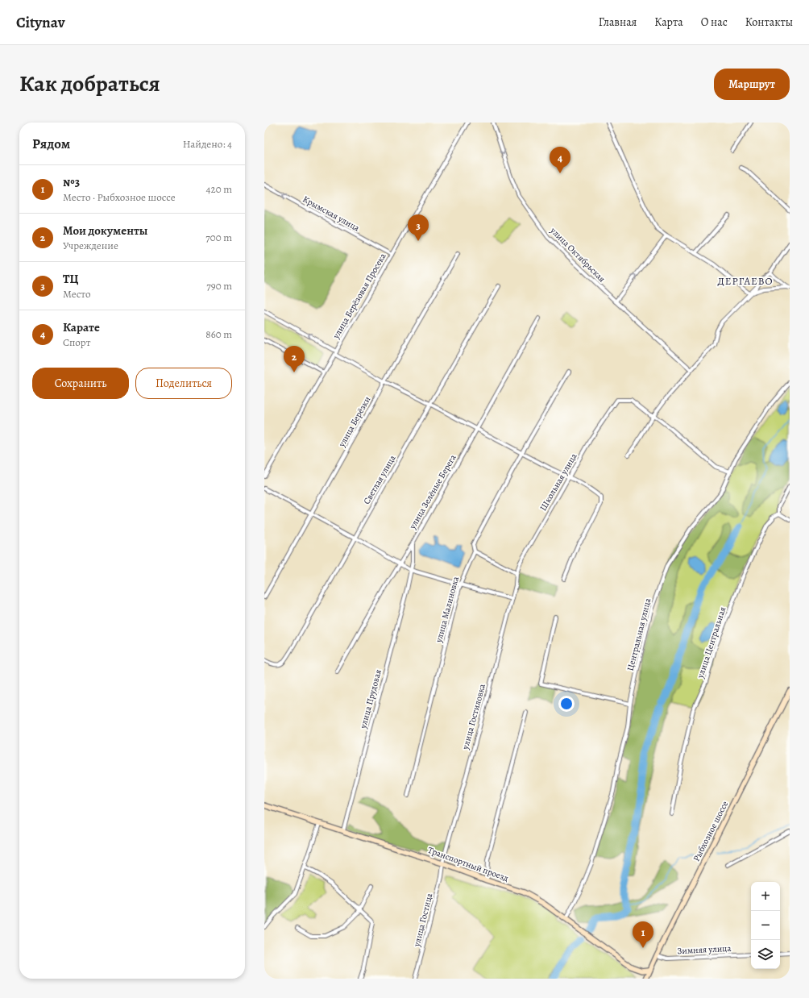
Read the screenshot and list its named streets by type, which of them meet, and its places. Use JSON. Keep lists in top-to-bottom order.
{
  "streets": {
    "main road": ["Рыбхозное шоссе", "Транспортный проезд"],
    "street": [
      "Крымская улица",
      "улица Октябрьская",
      "улица Берёзовая Просека",
      "улица Берёзки",
      "Светлая улица",
      "Школьная улица",
      "улица Зелёные Берега",
      "улица Малиновка",
      "Центральная улица",
      "улица Центральная",
      "улица Прудовая",
      "улица Гостиловка",
      "улица Гостица",
      "Зимняя улица"
    ]
  },
  "crossings": [
    ["Крымская улица", "улица Берёзовая Просека"],
    ["Школьная улица", "улица Гостиловка"],
    ["улица Зелёные Берега", "улица Прудовая"],
    ["Центральная улица", "Транспортный проезд"],
    ["улица Прудовая", "Транспортный проезд"],
    ["улица Гостиловка", "Транспортный проезд"],
    ["улица Гостиловка", "улица Гостица"],
    ["Рыбхозное шоссе", "Транспортный проезд"],
    ["Рыбхозное шоссе", "Зимняя улица"],
    ["Транспортный проезд", "улица Гостица"]
  ],
  "one_way": ["Крымская улица", "улица Октябрьская"],
  "districts": ["ДЕРГАЕВО"],
  "page": {
    "header": "Citynav",
    "nav": [
      "Главная",
      "Карта",
      "О нас",
      "Контакты"
    ],
    "title": "Как добраться",
    "buttons": [
      "Маршрут",
      ["Сохранить", "Поделиться"]
    ],
    "heading": ["Рядом", "Найдено: 4"],
    "pins": [
      "4",
      "3",
      "2",
      "1"
    ],
    "list": [
      {
        "mark": "1",
        "name": "№3",
        "note": "Место · Рыбхозное шоссе",
        "value": "420 m"
      },
      {
        "mark": "2",
        "name": "Мои документы",
        "note": "Учреждение",
        "value": "700 m"
      },
      {
        "mark": "3",
        "name": "ТЦ",
        "note": "Место",
        "value": "790 m"
      },
      {
        "mark": "4",
        "name": "Карате",
        "note": "Спорт",
        "value": "860 m"
      }
    ],
    "map_buttons": ["+", "−"]
  }
}
